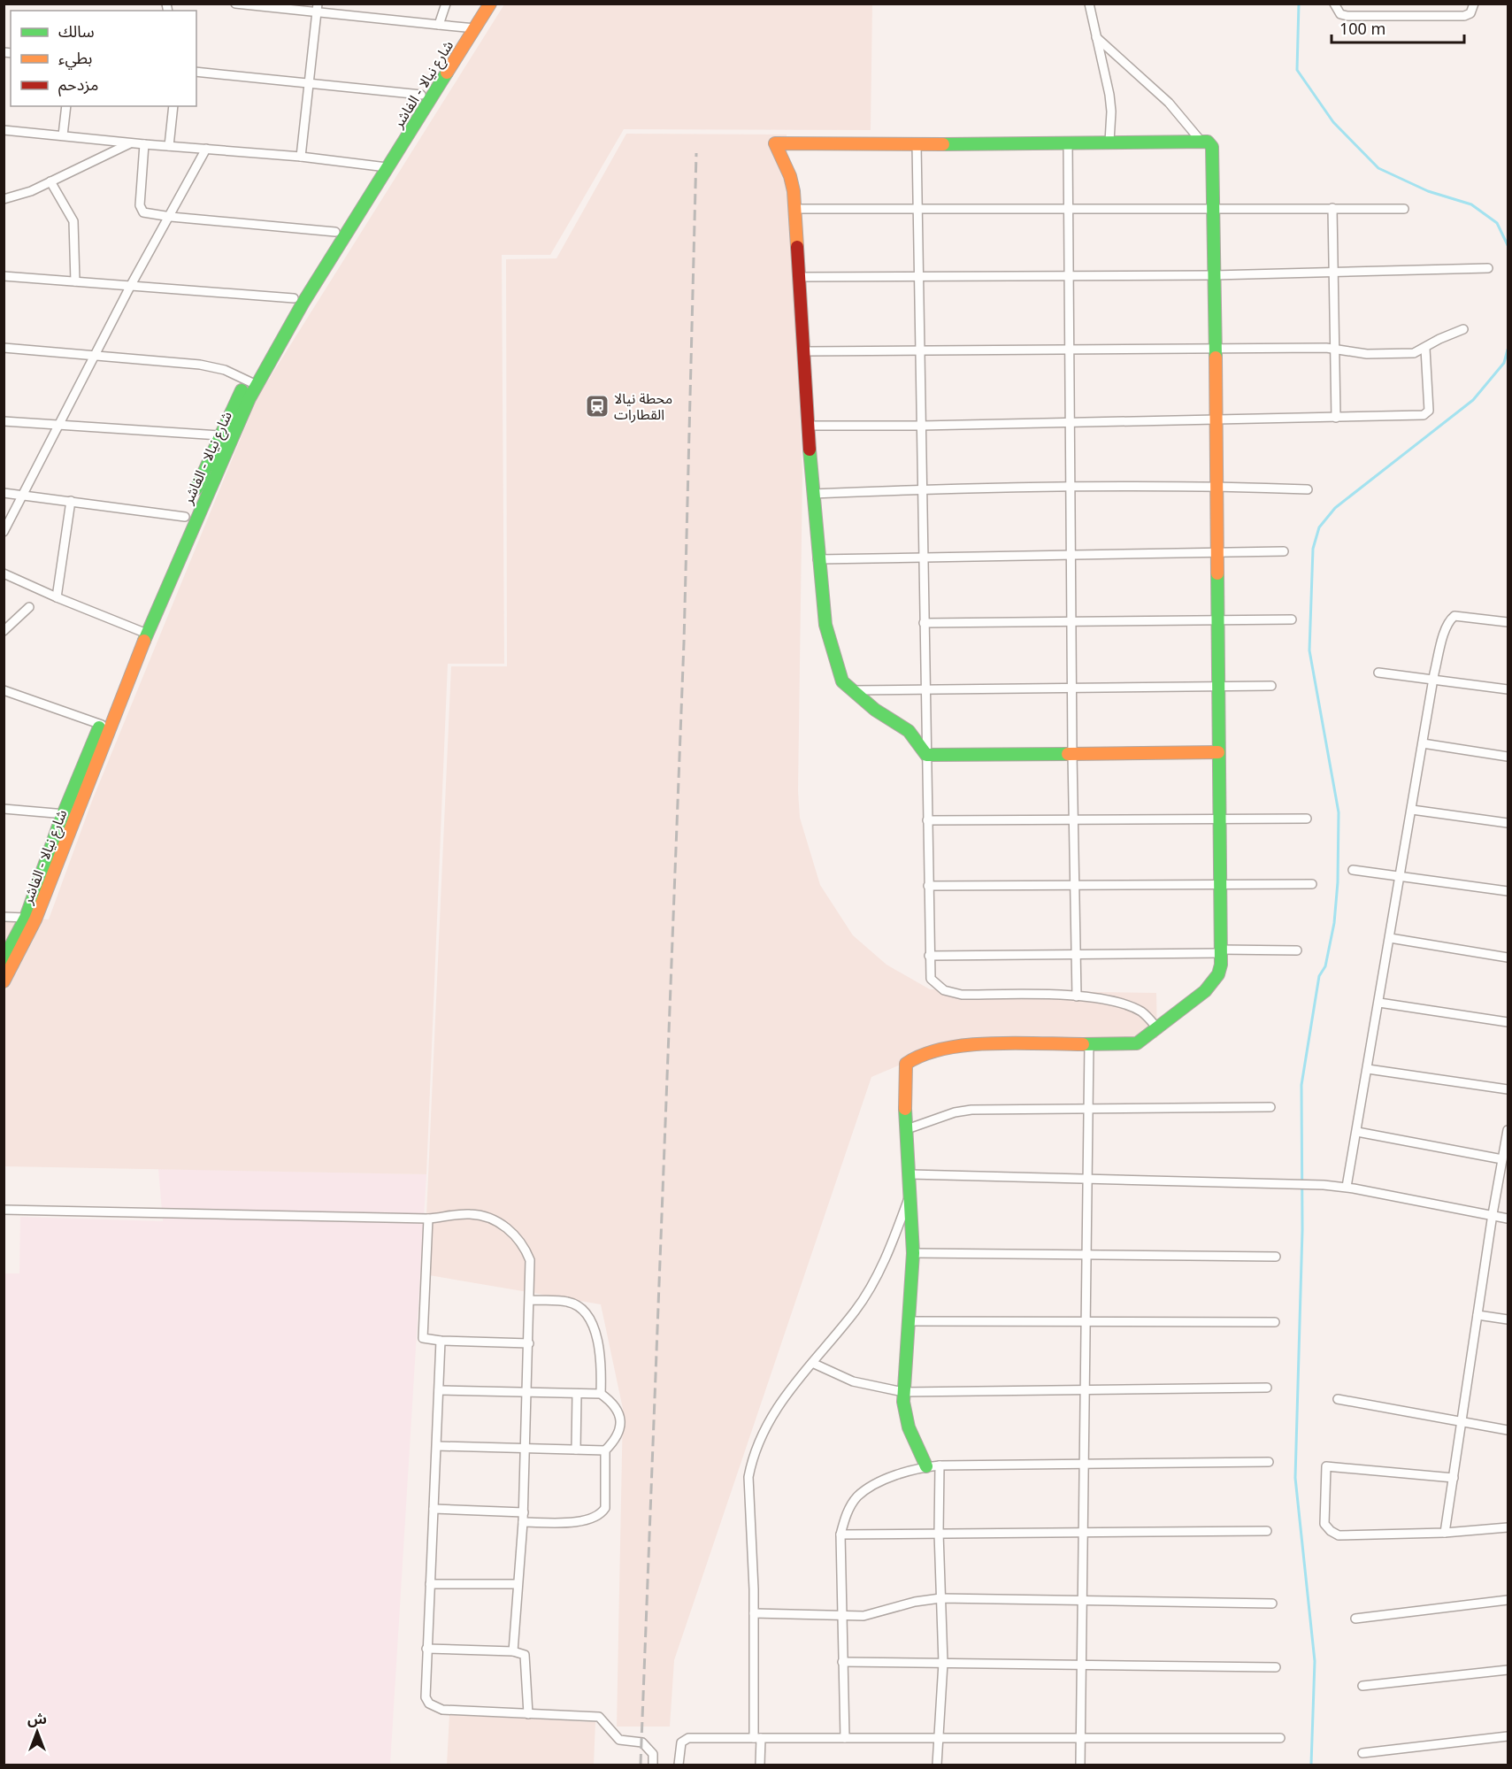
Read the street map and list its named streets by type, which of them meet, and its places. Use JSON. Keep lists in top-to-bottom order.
{
  "streets": {
    "main road": ["شارع نيالا - الفاشر"]
  },
  "places": {
    "station": ["محطة نيالا القطارات"]
  },
  "legend": ["سالك", "بطيء", "مزدحم"],
  "scale_bar": "100 m",
  "north": "top"
}
